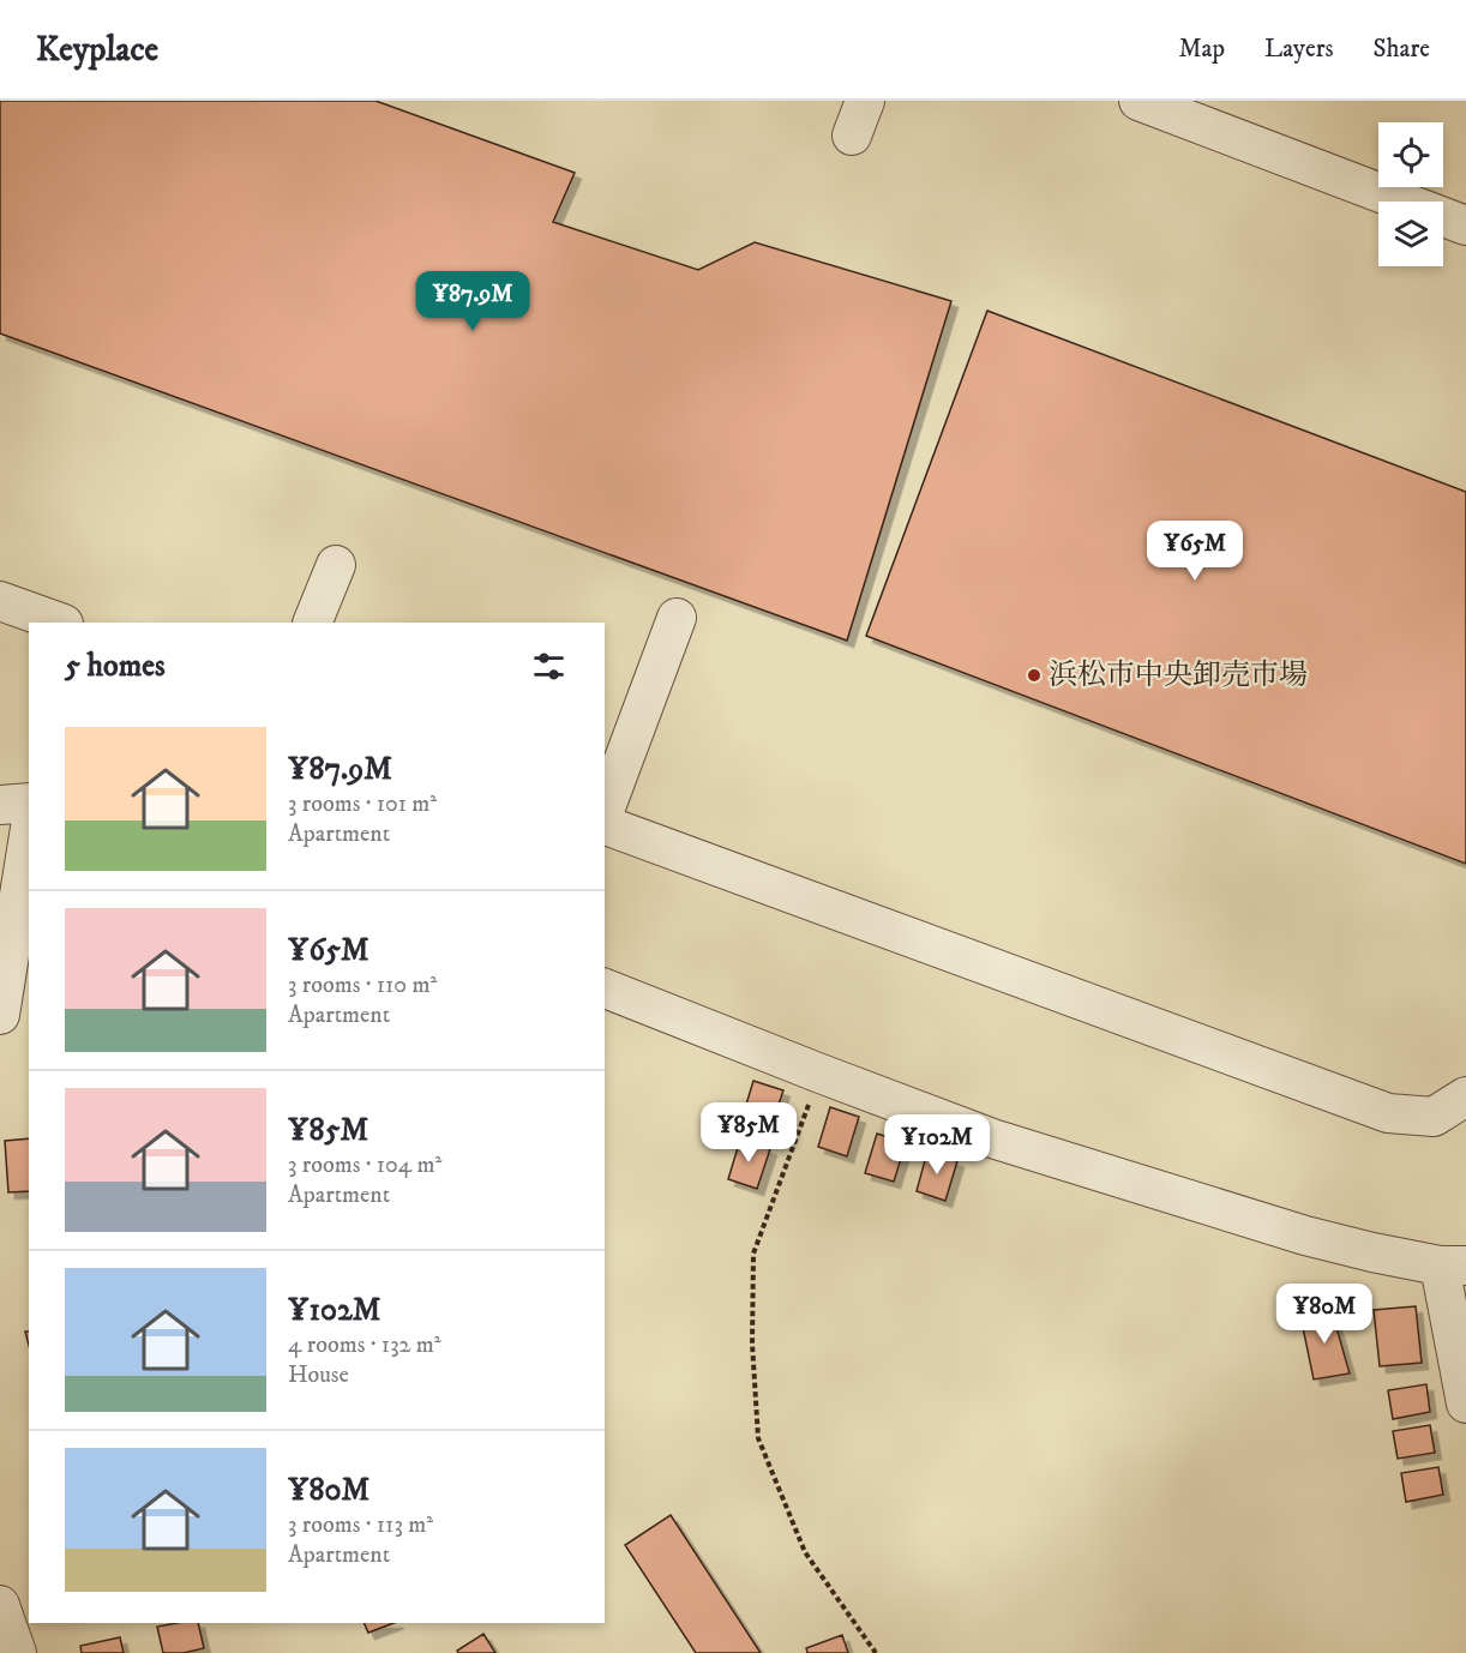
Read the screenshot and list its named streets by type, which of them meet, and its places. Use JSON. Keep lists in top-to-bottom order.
{
  "places": ["浜松市中央卸売市場"],
  "page": {
    "header": "Keyplace",
    "nav": ["Map", "Layers", "Share"],
    "price": [
      "¥87.9M",
      "¥65M",
      "¥85M",
      "¥102M",
      "¥80M"
    ],
    "heading": "5 homes",
    "list": [
      {
        "name": "¥87.9M",
        "note": "3 rooms · 101 m² · Apartment"
      },
      {
        "name": "¥65M",
        "note": "3 rooms · 110 m² · Apartment"
      },
      {
        "name": "¥85M",
        "note": "3 rooms · 104 m² · Apartment"
      },
      {
        "name": "¥102M",
        "note": "4 rooms · 132 m² · House"
      },
      {
        "name": "¥80M",
        "note": "3 rooms · 113 m² · Apartment"
      }
    ]
  }
}
